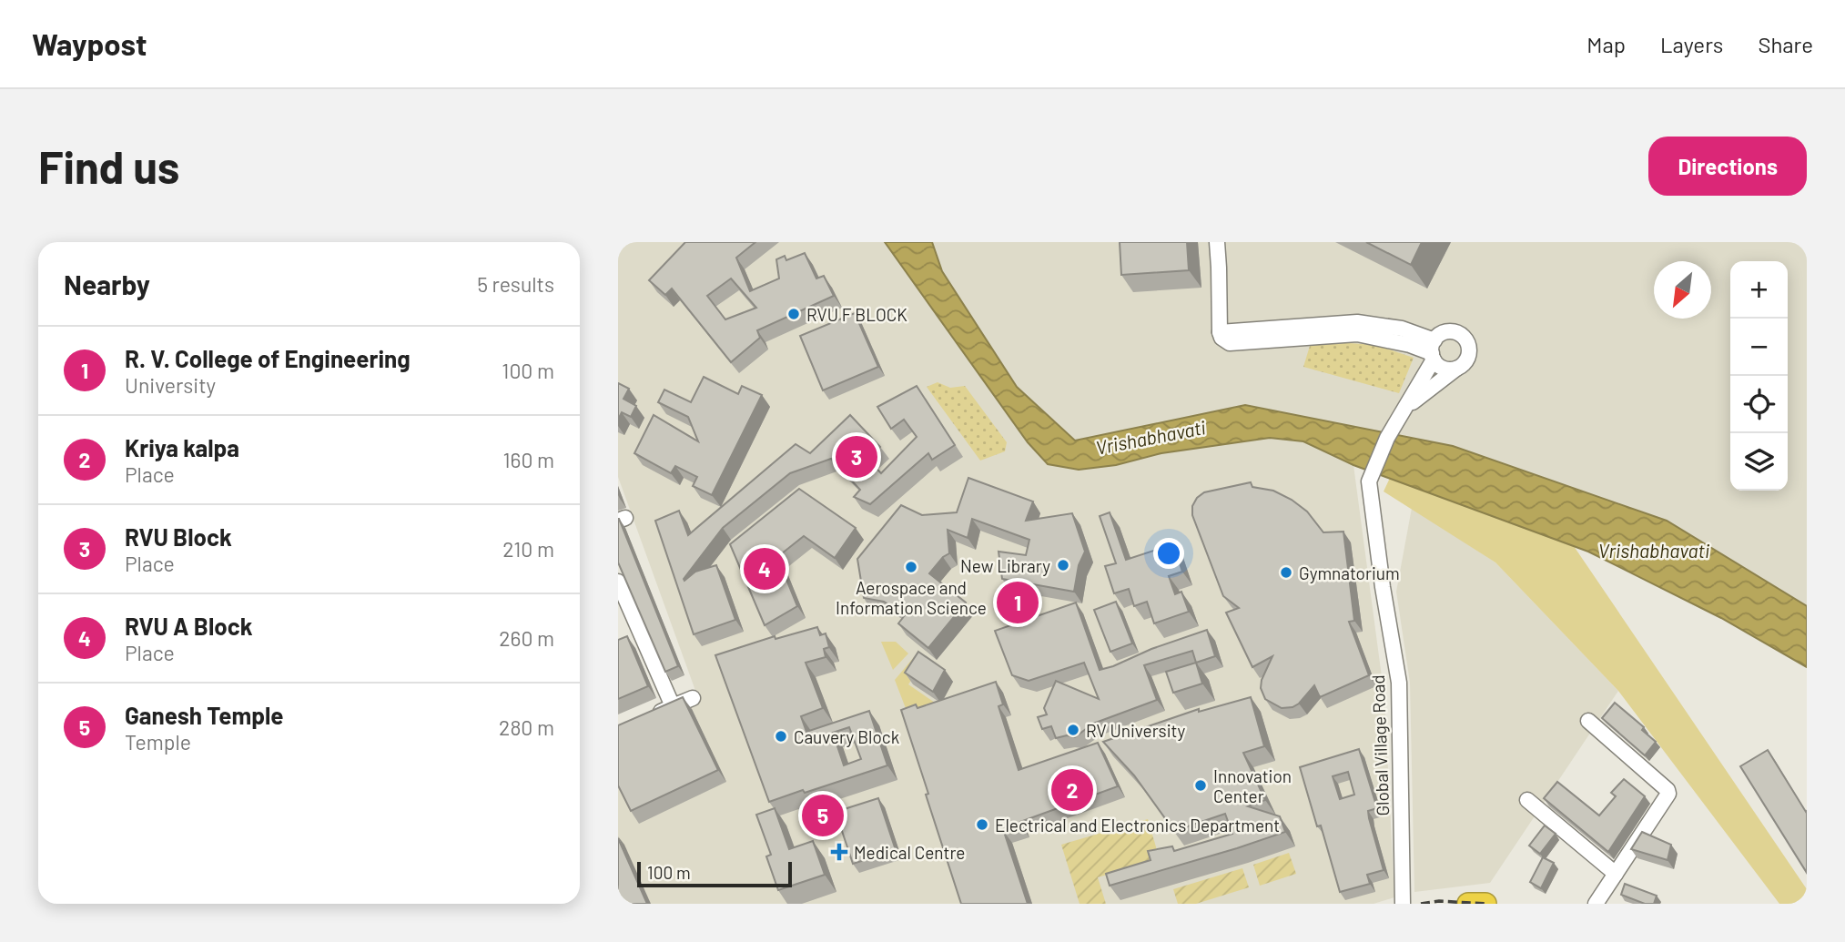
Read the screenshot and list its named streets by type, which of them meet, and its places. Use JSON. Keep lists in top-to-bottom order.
{
  "streets": {
    "street": ["Global Village Road"]
  },
  "water": ["Vrishabhavati"],
  "places": {
    "other": [
      "RVU F BLOCK",
      "New Library",
      "Aerospace and Information Science",
      "Gymnatorium",
      "RV University",
      "Cauvery Block",
      "Innovation Center",
      "Electrical and Electronics Department"
    ],
    "health": ["Medical Centre"]
  },
  "scale_bar": "100 m",
  "north": "bottom left",
  "page": {
    "header": "Waypost",
    "nav": ["Map", "Layers", "Share"],
    "buttons": "Directions",
    "title": "Find us",
    "heading": ["Nearby", "5 results"],
    "map_buttons": ["+", "−"],
    "list": [
      {
        "mark": "1",
        "name": "R. V. College of Engineering",
        "note": "University",
        "value": "100 m"
      },
      {
        "mark": "2",
        "name": "Kriya kalpa",
        "note": "Place",
        "value": "160 m"
      },
      {
        "mark": "3",
        "name": "RVU Block",
        "note": "Place",
        "value": "210 m"
      },
      {
        "mark": "4",
        "name": "RVU A Block",
        "note": "Place",
        "value": "260 m"
      },
      {
        "mark": "5",
        "name": "Ganesh Temple",
        "note": "Temple",
        "value": "280 m"
      }
    ],
    "pins": [
      "3",
      "4",
      "1",
      "2",
      "5"
    ],
    "scale": "100 m"
  }
}
